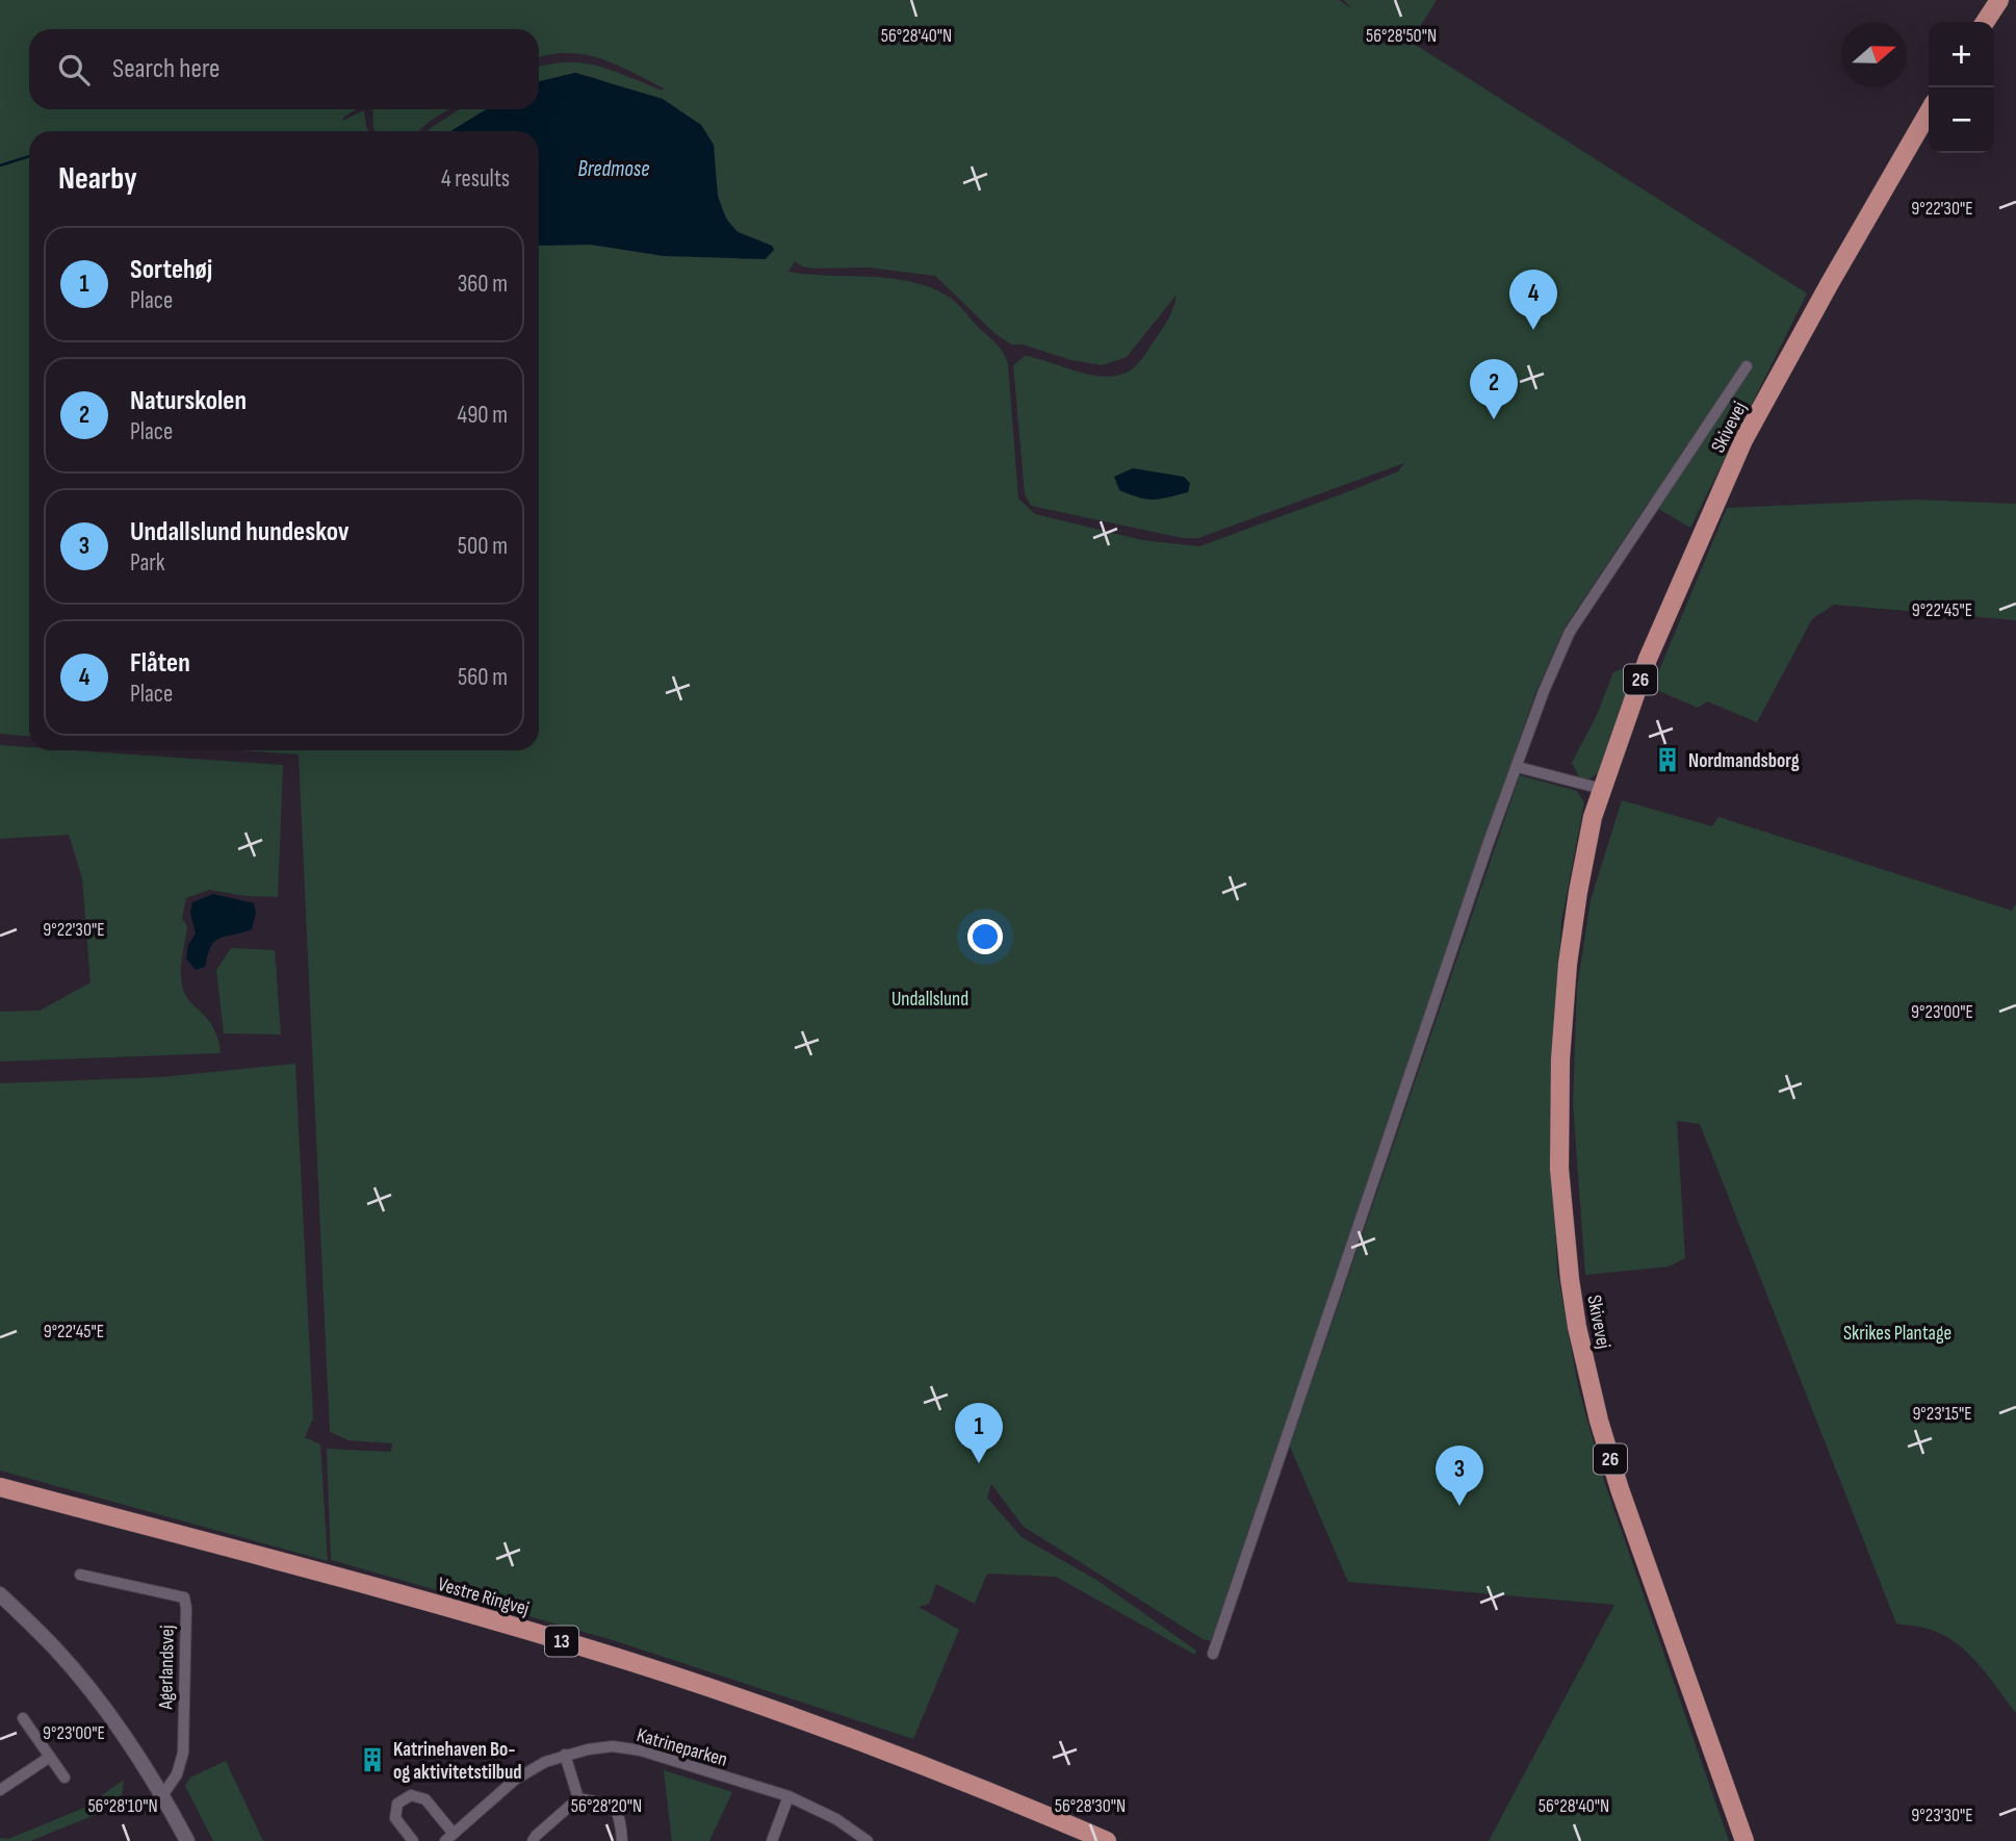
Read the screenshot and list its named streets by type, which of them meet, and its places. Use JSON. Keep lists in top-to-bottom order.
{
  "streets": {
    "main road": [
      "Skivevej",
      "26",
      "Vestre Ringvej",
      "13"
    ],
    "street": ["Agerlandsvej", "Katrineparken"]
  },
  "water": ["Bredmose"],
  "parks": ["Undallslund", "Skrikes Plantage"],
  "places": {
    "building": ["Nordmandsborg", "Katrinehaven Bo- og aktivitetstilbud"]
  },
  "north": "right",
  "page": {
    "map_buttons": ["+", "−"],
    "search": "Search here",
    "heading": ["Nearby", "4 results"],
    "list": [
      {
        "mark": "1",
        "name": "Sortehøj",
        "note": "Place",
        "value": "360 m"
      },
      {
        "mark": "2",
        "name": "Naturskolen",
        "note": "Place",
        "value": "490 m"
      },
      {
        "mark": "3",
        "name": "Undallslund hundeskov",
        "note": "Park",
        "value": "500 m"
      },
      {
        "mark": "4",
        "name": "Flåten",
        "note": "Place",
        "value": "560 m"
      }
    ],
    "pins": [
      "4",
      "2",
      "1",
      "3"
    ]
  },
  "coordinates": [
    "56°28'50\"N",
    "56°28'40\"N",
    "9°22'30\"E",
    "9°22'45\"E",
    "9°23'00\"E",
    "9°23'15\"E",
    "56°28'10\"N",
    "56°28'20\"N",
    "56°28'30\"N",
    "9°23'30\"E"
  ]
}
